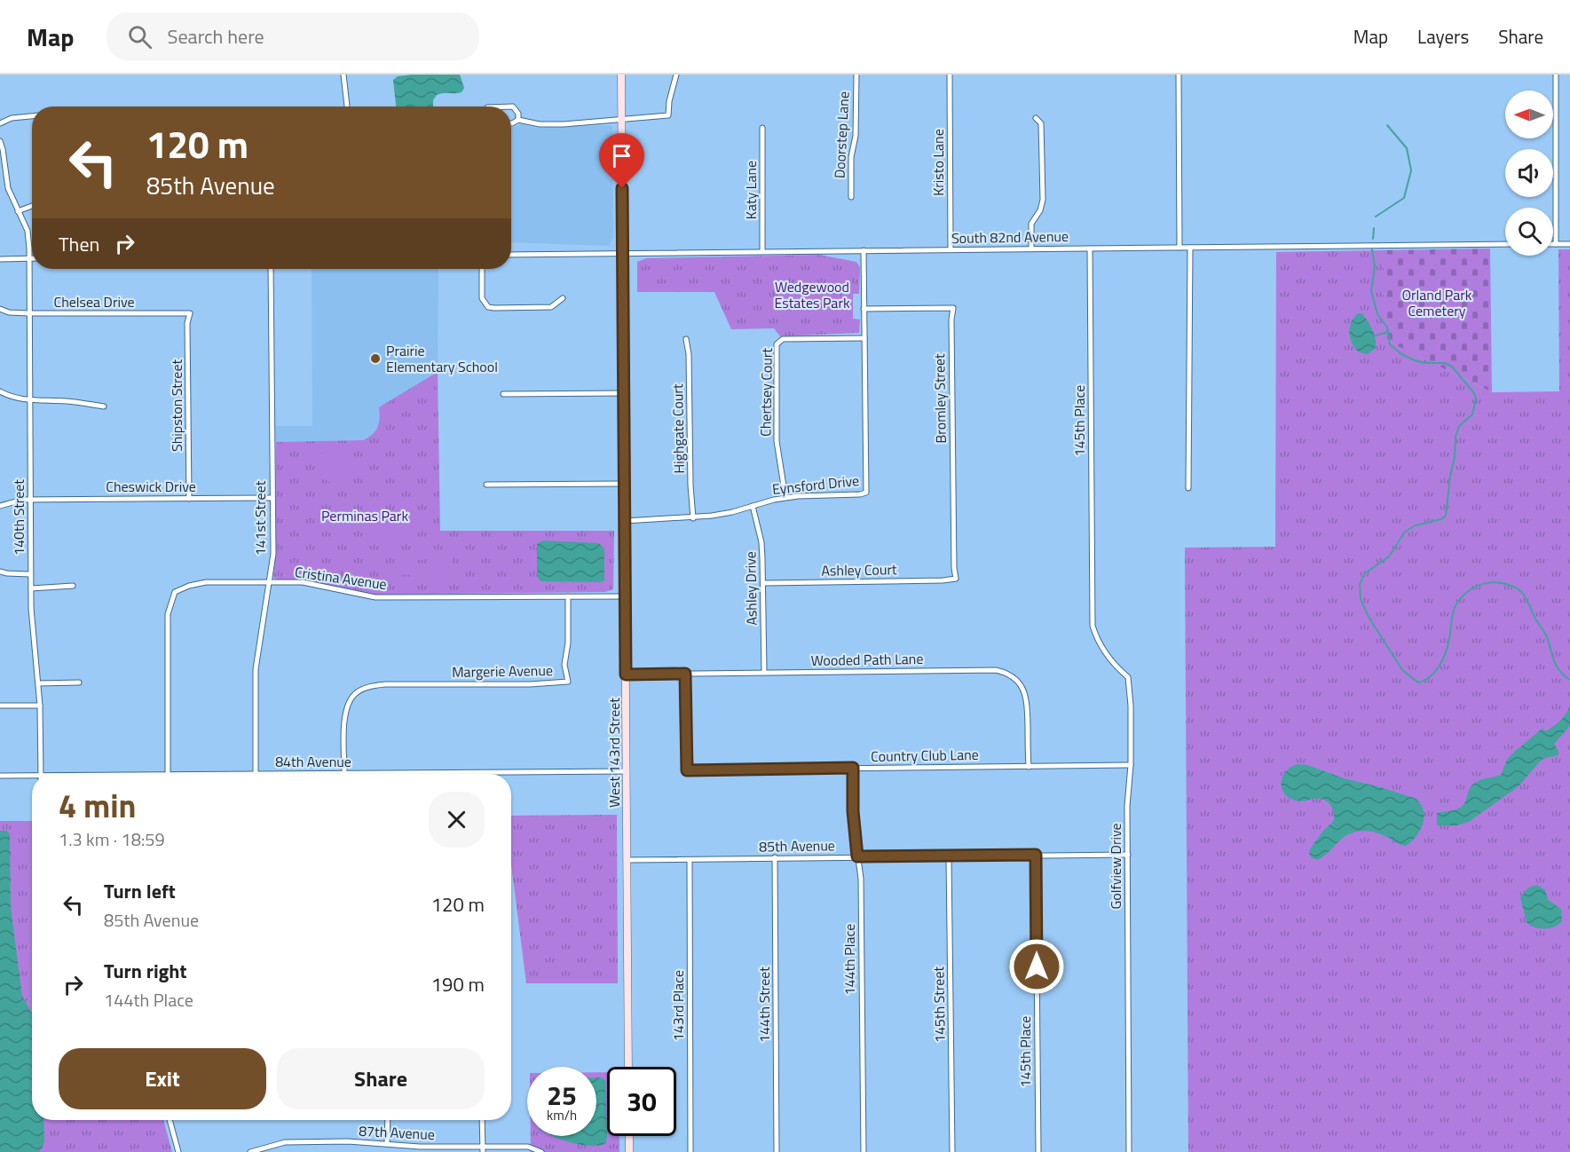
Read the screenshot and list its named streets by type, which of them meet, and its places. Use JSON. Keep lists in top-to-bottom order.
{
  "streets": {
    "main road": ["West 143rd Street"],
    "street": [
      "Doorstep Lane",
      "Kristo Lane",
      "Katy Lane",
      "South 82nd Avenue",
      "Chelsea Drive",
      "Chertsey Court",
      "Bromley Street",
      "Shipston Street",
      "145th Place",
      "Highgate Court",
      "Eynsford Drive",
      "Cheswick Drive",
      "140th Street",
      "141st Street",
      "Ashley Court",
      "Cristina Avenue",
      "Ashley Drive",
      "Wooded Path Lane",
      "Margerie Avenue",
      "Country Club Lane",
      "84th Avenue",
      "85th Avenue",
      "Golfview Drive",
      "144th Place",
      "144th Street",
      "145th Street",
      "143rd Place",
      "87th Avenue"
    ]
  },
  "crossings": [
    ["Kristo Lane", "South 82nd Avenue"],
    ["Katy Lane", "South 82nd Avenue"],
    ["South 82nd Avenue", "145th Place"],
    ["South 82nd Avenue", "Eynsford Drive"],
    ["South 82nd Avenue", "West 143rd Street"],
    ["Chelsea Drive", "Shipston Street"],
    ["Chelsea Drive", "140th Street"],
    ["Chertsey Court", "Eynsford Drive"],
    ["Bromley Street", "Eynsford Drive"],
    ["Bromley Street", "Ashley Court"],
    ["Shipston Street", "Cheswick Drive"],
    ["145th Place", "85th Avenue"],
    ["145th Place", "Golfview Drive"],
    ["Highgate Court", "Eynsford Drive"],
    ["Eynsford Drive", "Ashley Drive"],
    ["Eynsford Drive", "West 143rd Street"],
    ["Cheswick Drive", "140th Street"],
    ["Cheswick Drive", "141st Street"],
    ["141st Street", "Cristina Avenue"],
    ["141st Street", "84th Avenue"],
    ["Ashley Court", "Ashley Drive"],
    ["Cristina Avenue", "Margerie Avenue"],
    ["Cristina Avenue", "West 143rd Street"],
    ["Ashley Drive", "Wooded Path Lane"],
    ["Wooded Path Lane", "West 143rd Street"],
    ["Wooded Path Lane", "Country Club Lane"],
    ["Margerie Avenue", "84th Avenue"],
    ["West 143rd Street", "84th Avenue"],
    ["West 143rd Street", "85th Avenue"],
    ["Country Club Lane", "Golfview Drive"],
    ["Country Club Lane", "144th Place"],
    ["85th Avenue", "Golfview Drive"],
    ["85th Avenue", "144th Place"],
    ["85th Avenue", "144th Street"],
    ["85th Avenue", "145th Street"],
    ["85th Avenue", "143rd Place"]
  ],
  "parks": ["Wedgewood Estates Park", "Orland Park Cemetery", "Perminas Park"],
  "places": ["Prairie Elementary School"],
  "north": "left",
  "page": {
    "header": "Map",
    "search": "Search here",
    "nav": ["Map", "Layers", "Share"],
    "turn": ["120 m", "85th Avenue"],
    "then": "Then",
    "heading": ["4 min", "1.3 km · 18:59"],
    "list": [
      {
        "name": "Turn left",
        "note": "85th Avenue",
        "value": "120 m"
      },
      {
        "name": "Turn right",
        "note": "144th Place",
        "value": "190 m"
      }
    ],
    "buttons": ["Exit", "Share"],
    "speed": "25 km/h",
    "limit": "30"
  }
}
